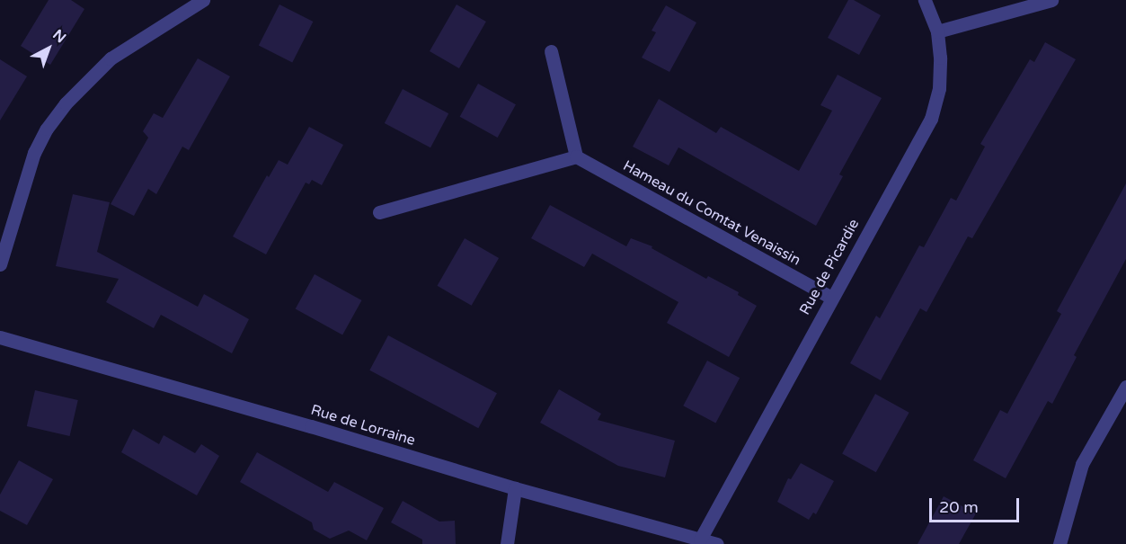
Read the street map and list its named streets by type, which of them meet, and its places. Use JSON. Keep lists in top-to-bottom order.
{
  "streets": {
    "street": ["Hameau du Comtat Venaissin", "Rue de Picardie", "Rue de Lorraine"]
  },
  "crossings": [
    ["Hameau du Comtat Venaissin", "Rue de Picardie"],
    ["Rue de Picardie", "Rue de Lorraine"]
  ],
  "scale_bar": "20 m",
  "north": "top right"
}
